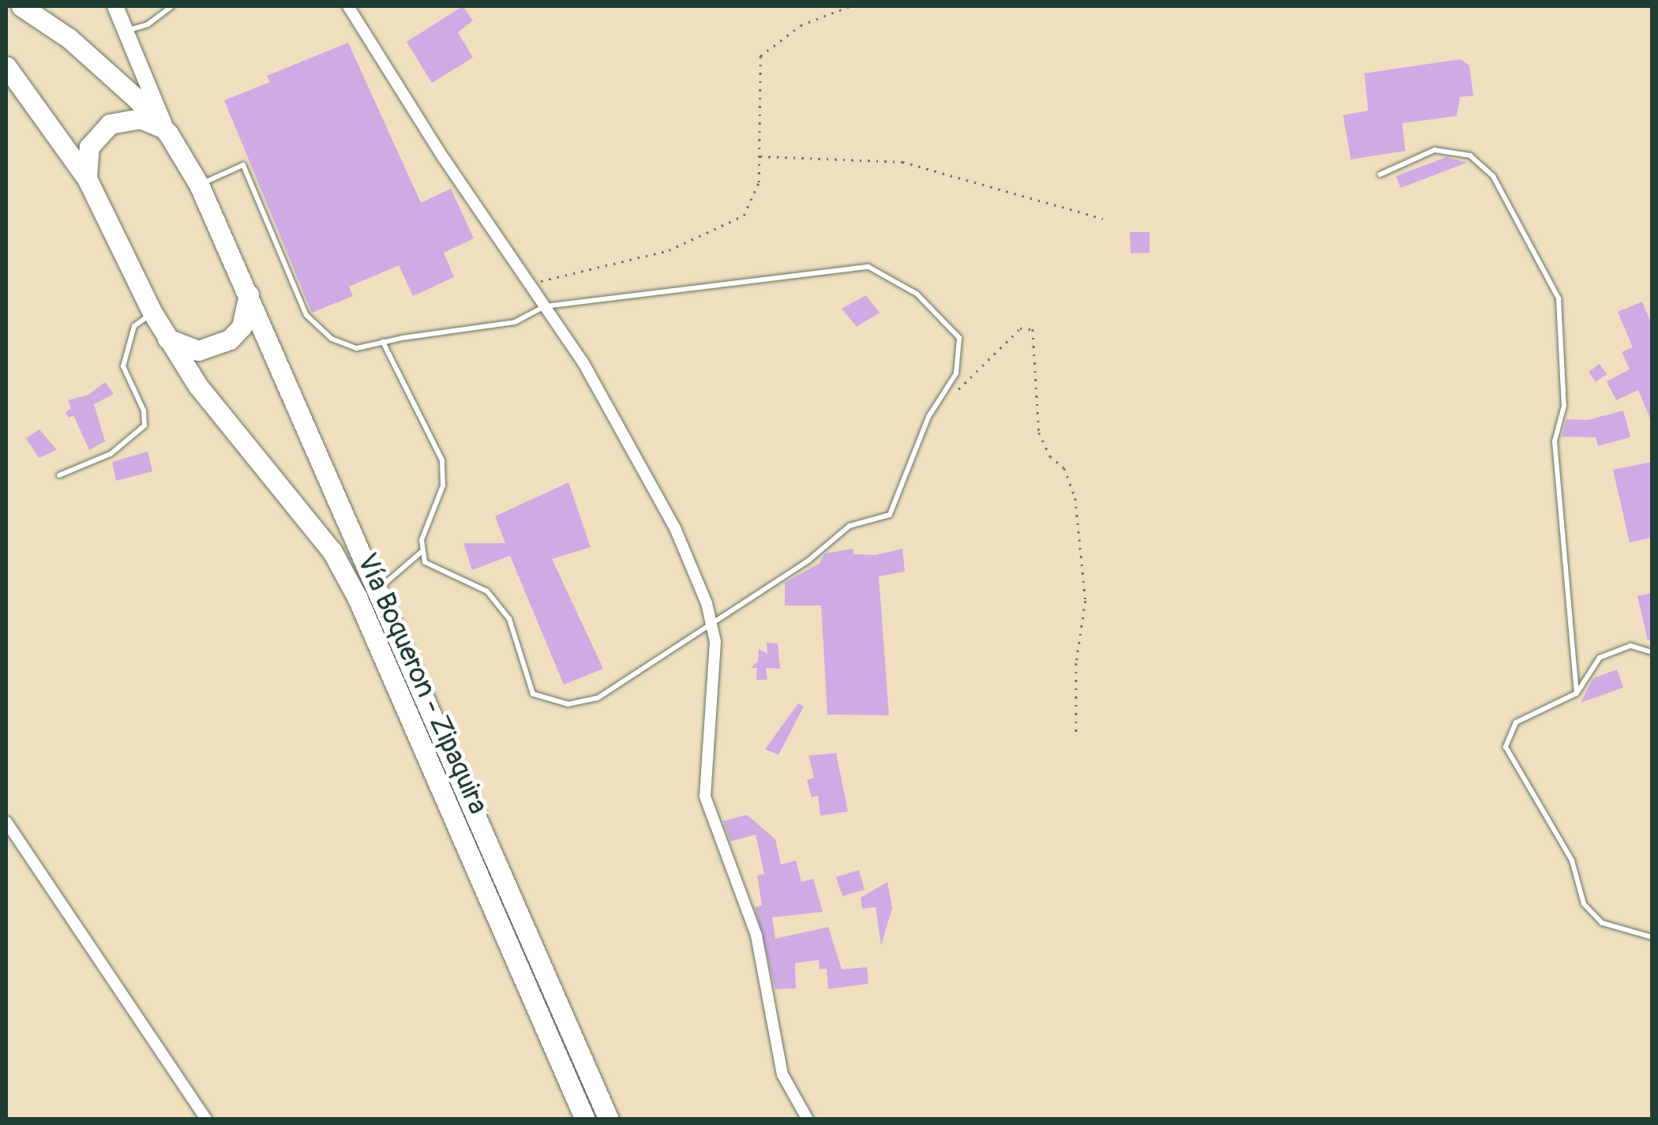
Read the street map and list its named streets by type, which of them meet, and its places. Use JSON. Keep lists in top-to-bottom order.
{
  "streets": {
    "highway": ["Vía Boqueron - Zipaquira"]
  }
}
